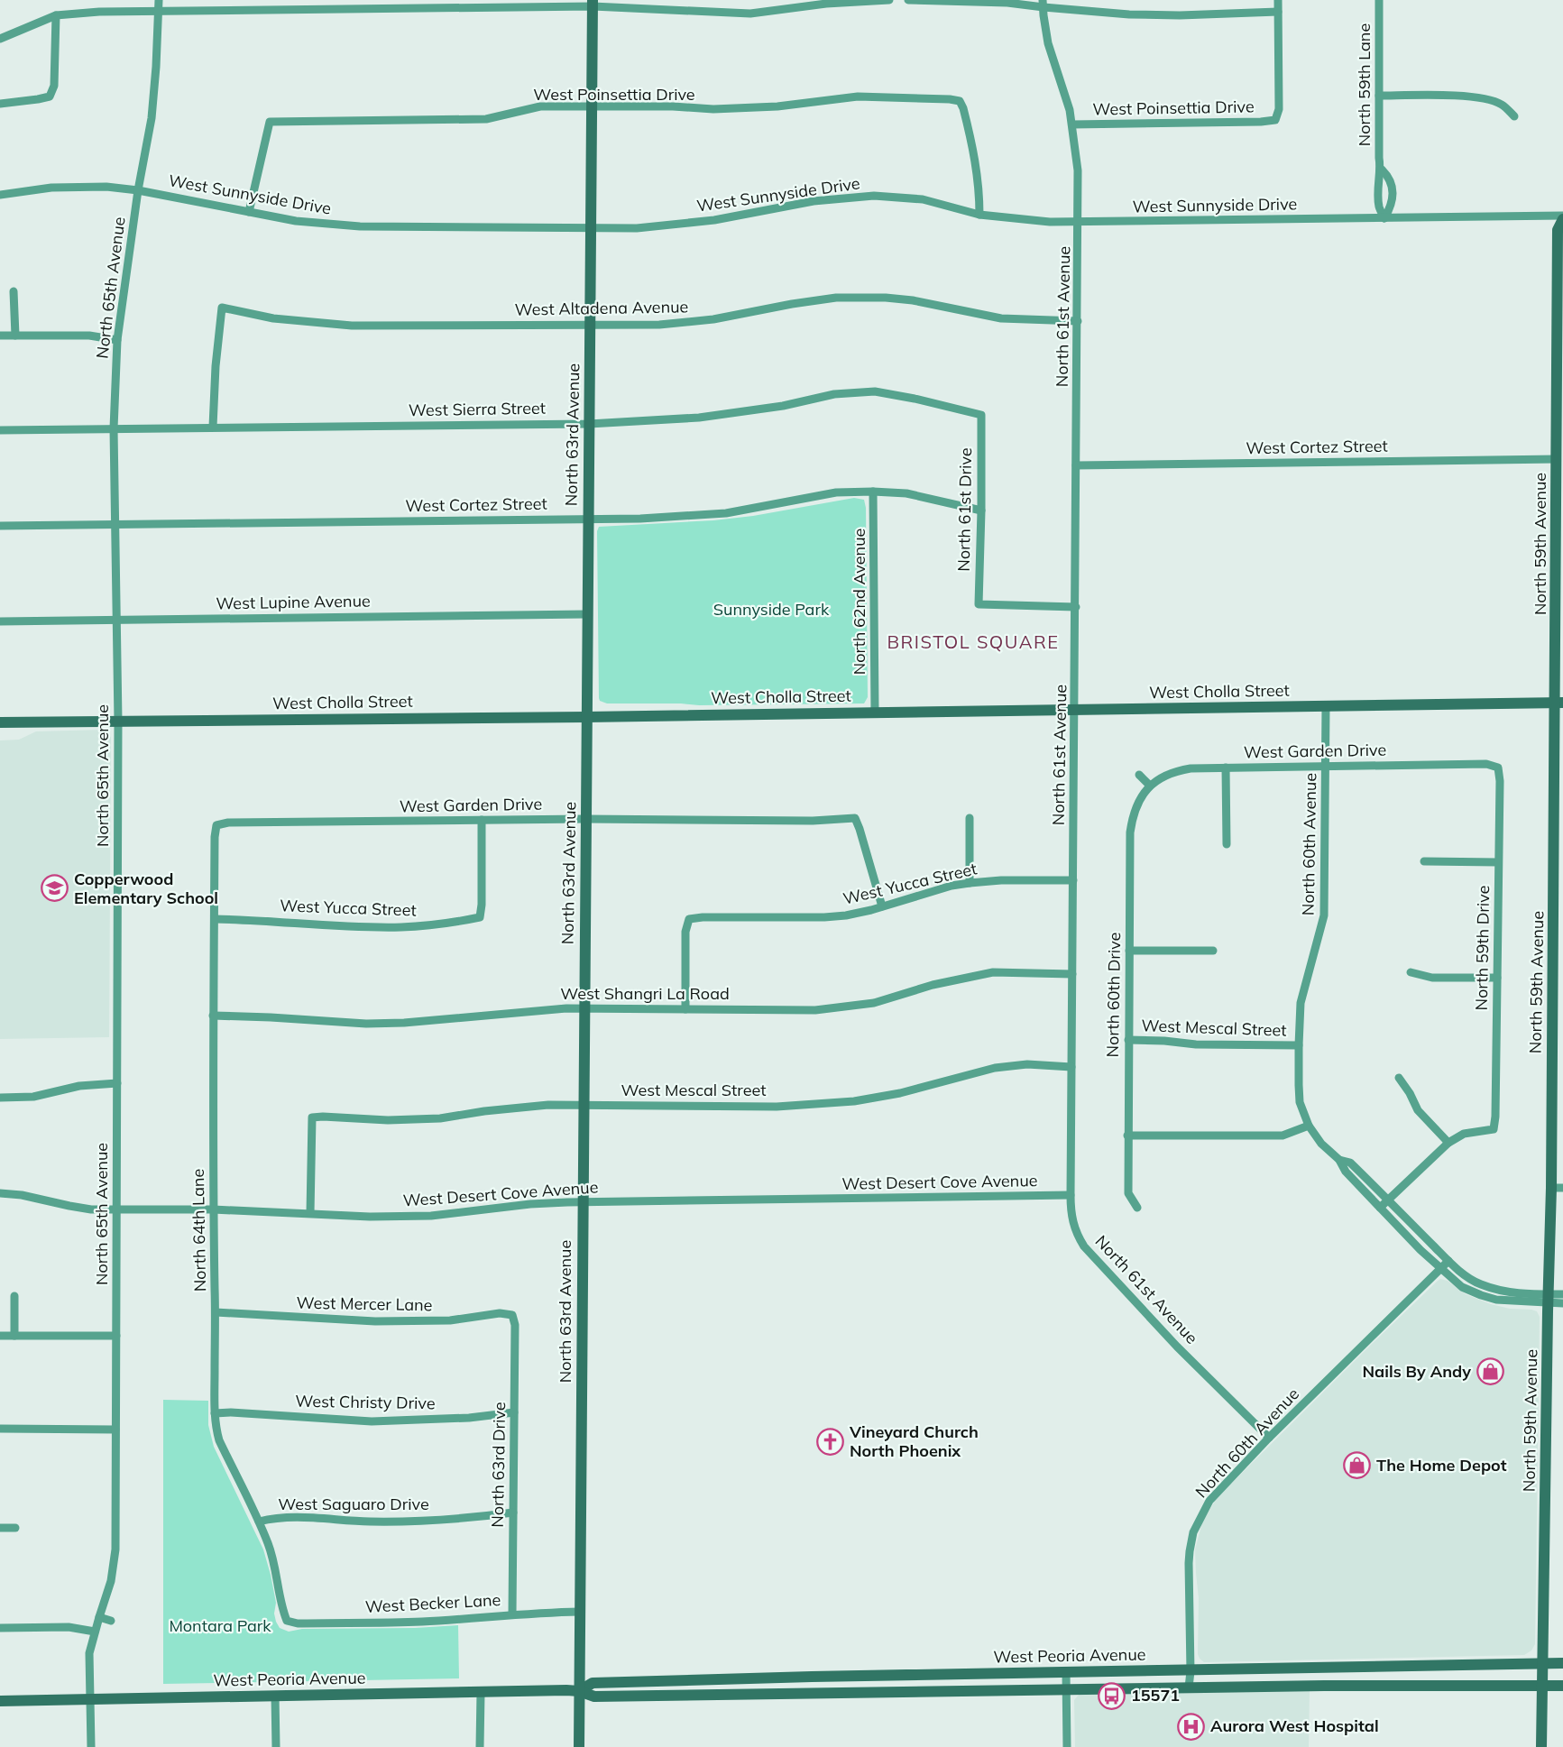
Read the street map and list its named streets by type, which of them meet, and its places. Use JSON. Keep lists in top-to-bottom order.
{
  "streets": {
    "main road": [
      "North 63rd Avenue",
      "North 59th Avenue",
      "West Cholla Street",
      "West Peoria Avenue"
    ],
    "street": [
      "North 59th Lane",
      "West Poinsettia Drive",
      "West Sunnyside Drive",
      "North 65th Avenue",
      "West Altadena Avenue",
      "North 61st Avenue",
      "West Sierra Street",
      "West Cortez Street",
      "North 61st Drive",
      "North 62nd Avenue",
      "West Lupine Avenue",
      "West Garden Drive",
      "North 60th Avenue",
      "West Yucca Street",
      "North 59th Drive",
      "West Shangri La Road",
      "North 60th Drive",
      "West Mescal Street",
      "West Desert Cove Avenue",
      "North 64th Lane",
      "West Mercer Lane",
      "West Christy Drive",
      "North 63rd Drive",
      "West Saguaro Drive",
      "West Becker Lane"
    ]
  },
  "crossings": [
    ["North 59th Lane", "West Sunnyside Drive"],
    ["West Poinsettia Drive", "West Sunnyside Drive"],
    ["West Poinsettia Drive", "North 61st Avenue"],
    ["West Poinsettia Drive", "North 63rd Avenue"],
    ["West Sunnyside Drive", "North 65th Avenue"],
    ["West Sunnyside Drive", "North 61st Avenue"],
    ["West Sunnyside Drive", "North 63rd Avenue"],
    ["West Sunnyside Drive", "North 59th Avenue"],
    ["North 65th Avenue", "West Sierra Street"],
    ["North 65th Avenue", "West Cortez Street"],
    ["North 65th Avenue", "West Lupine Avenue"],
    ["North 65th Avenue", "West Cholla Street"],
    ["North 65th Avenue", "West Desert Cove Avenue"],
    ["North 65th Avenue", "West Peoria Avenue"],
    ["West Altadena Avenue", "North 61st Avenue"],
    ["West Altadena Avenue", "West Sierra Street"],
    ["West Altadena Avenue", "North 63rd Avenue"],
    ["North 61st Avenue", "West Cortez Street"],
    ["North 61st Avenue", "North 61st Drive"],
    ["North 61st Avenue", "West Cholla Street"],
    ["North 61st Avenue", "North 60th Avenue"],
    ["North 61st Avenue", "West Yucca Street"],
    ["North 61st Avenue", "West Shangri La Road"],
    ["North 61st Avenue", "West Mescal Street"],
    ["North 61st Avenue", "West Desert Cove Avenue"],
    ["West Sierra Street", "North 63rd Avenue"],
    ["West Sierra Street", "North 61st Drive"],
    ["North 63rd Avenue", "West Cortez Street"],
    ["North 63rd Avenue", "West Lupine Avenue"],
    ["North 63rd Avenue", "West Cholla Street"],
    ["North 63rd Avenue", "West Garden Drive"],
    ["North 63rd Avenue", "West Shangri La Road"],
    ["North 63rd Avenue", "West Mescal Street"],
    ["North 63rd Avenue", "West Desert Cove Avenue"],
    ["North 63rd Avenue", "West Becker Lane"],
    ["North 63rd Avenue", "West Peoria Avenue"],
    ["West Cortez Street", "North 61st Drive"],
    ["West Cortez Street", "North 59th Avenue"],
    ["West Cortez Street", "North 62nd Avenue"],
    ["North 59th Avenue", "West Cholla Street"],
    ["North 59th Avenue", "West Peoria Avenue"],
    ["North 62nd Avenue", "West Cholla Street"],
    ["West Cholla Street", "North 60th Avenue"],
    ["West Garden Drive", "North 60th Avenue"],
    ["West Garden Drive", "West Yucca Street"],
    ["West Garden Drive", "North 59th Drive"],
    ["West Garden Drive", "North 60th Drive"],
    ["West Garden Drive", "North 64th Lane"],
    ["North 60th Avenue", "West Mescal Street"],
    ["North 60th Avenue", "West Peoria Avenue"],
    ["West Yucca Street", "West Shangri La Road"],
    ["West Yucca Street", "North 64th Lane"],
    ["West Shangri La Road", "North 64th Lane"],
    ["North 60th Drive", "West Mescal Street"],
    ["West Mescal Street", "West Desert Cove Avenue"],
    ["West Desert Cove Avenue", "North 64th Lane"],
    ["North 64th Lane", "West Mercer Lane"],
    ["North 64th Lane", "West Christy Drive"],
    ["North 64th Lane", "West Saguaro Drive"],
    ["North 64th Lane", "West Becker Lane"],
    ["West Mercer Lane", "North 63rd Drive"],
    ["West Christy Drive", "North 63rd Drive"],
    ["North 63rd Drive", "West Saguaro Drive"],
    ["North 63rd Drive", "West Becker Lane"]
  ],
  "districts": ["BRISTOL SQUARE"],
  "parks": ["Sunnyside Park", "Montara Park"],
  "places": {
    "school or university": ["Copperwood Elementary School"],
    "shop": ["Nails By Andy", "The Home Depot"],
    "church": ["Vineyard Church North Phoenix"],
    "bus stop": ["15571"],
    "hospital": ["Aurora West Hospital"]
  }
}
